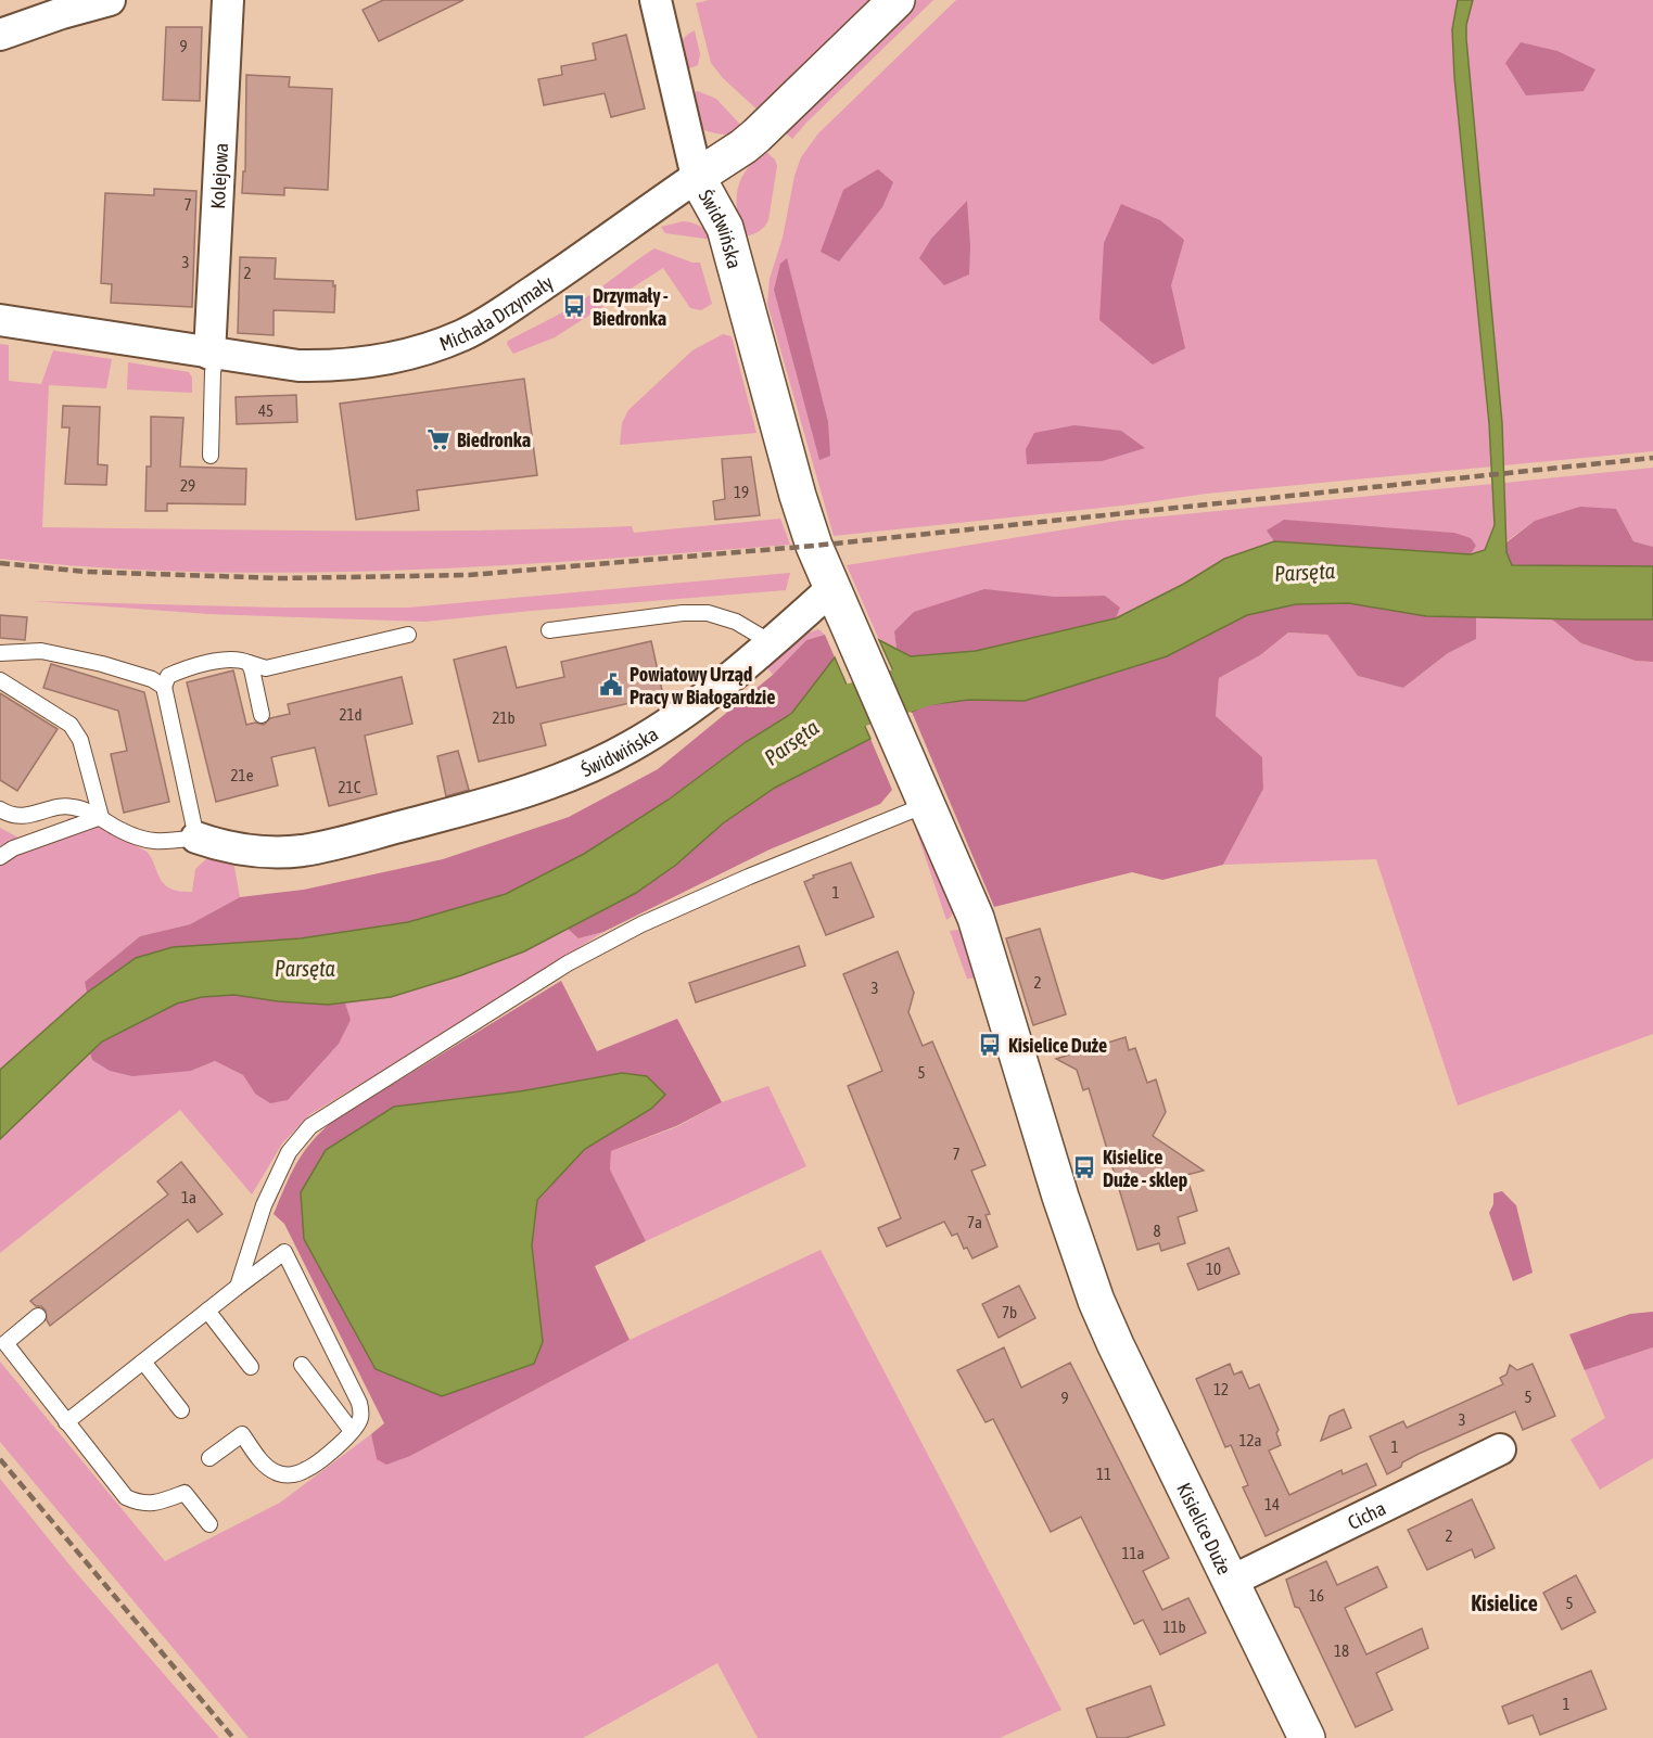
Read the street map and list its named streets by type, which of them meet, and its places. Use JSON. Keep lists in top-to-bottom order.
{
  "streets": {
    "street": [
      "Kolejowa",
      "Świdwińska",
      "Michała Drzymały",
      "Cicha",
      "Kisielice Duże"
    ]
  },
  "crossings": [
    ["Kolejowa", "Michała Drzymały"],
    ["Świdwińska", "Michała Drzymały"],
    ["Świdwińska", "Kisielice Duże"],
    ["Cicha", "Kisielice Duże"]
  ],
  "districts": ["Kisielice"],
  "water": ["Parsęta"],
  "places": {
    "bus stop": ["Drzymały - Biedronka", "Kisielice Duże", "Kisielice Duże - sklep"],
    "supermarket": ["Biedronka"],
    "public building": ["Powiatowy Urząd Pracy w Białogardzie"]
  },
  "house_numbers": [
    "9",
    "7",
    "3",
    "2",
    "45",
    "29",
    "19",
    "21d",
    "21b",
    "21e",
    "21C",
    "1",
    "2",
    "3",
    "5",
    "7",
    "1a",
    "7a",
    "8",
    "10",
    "7b",
    "12",
    "5",
    "9",
    "3",
    "12a",
    "1",
    "11",
    "14",
    "2",
    "11a",
    "16",
    "5",
    "11b",
    "18",
    "1"
  ]
}
